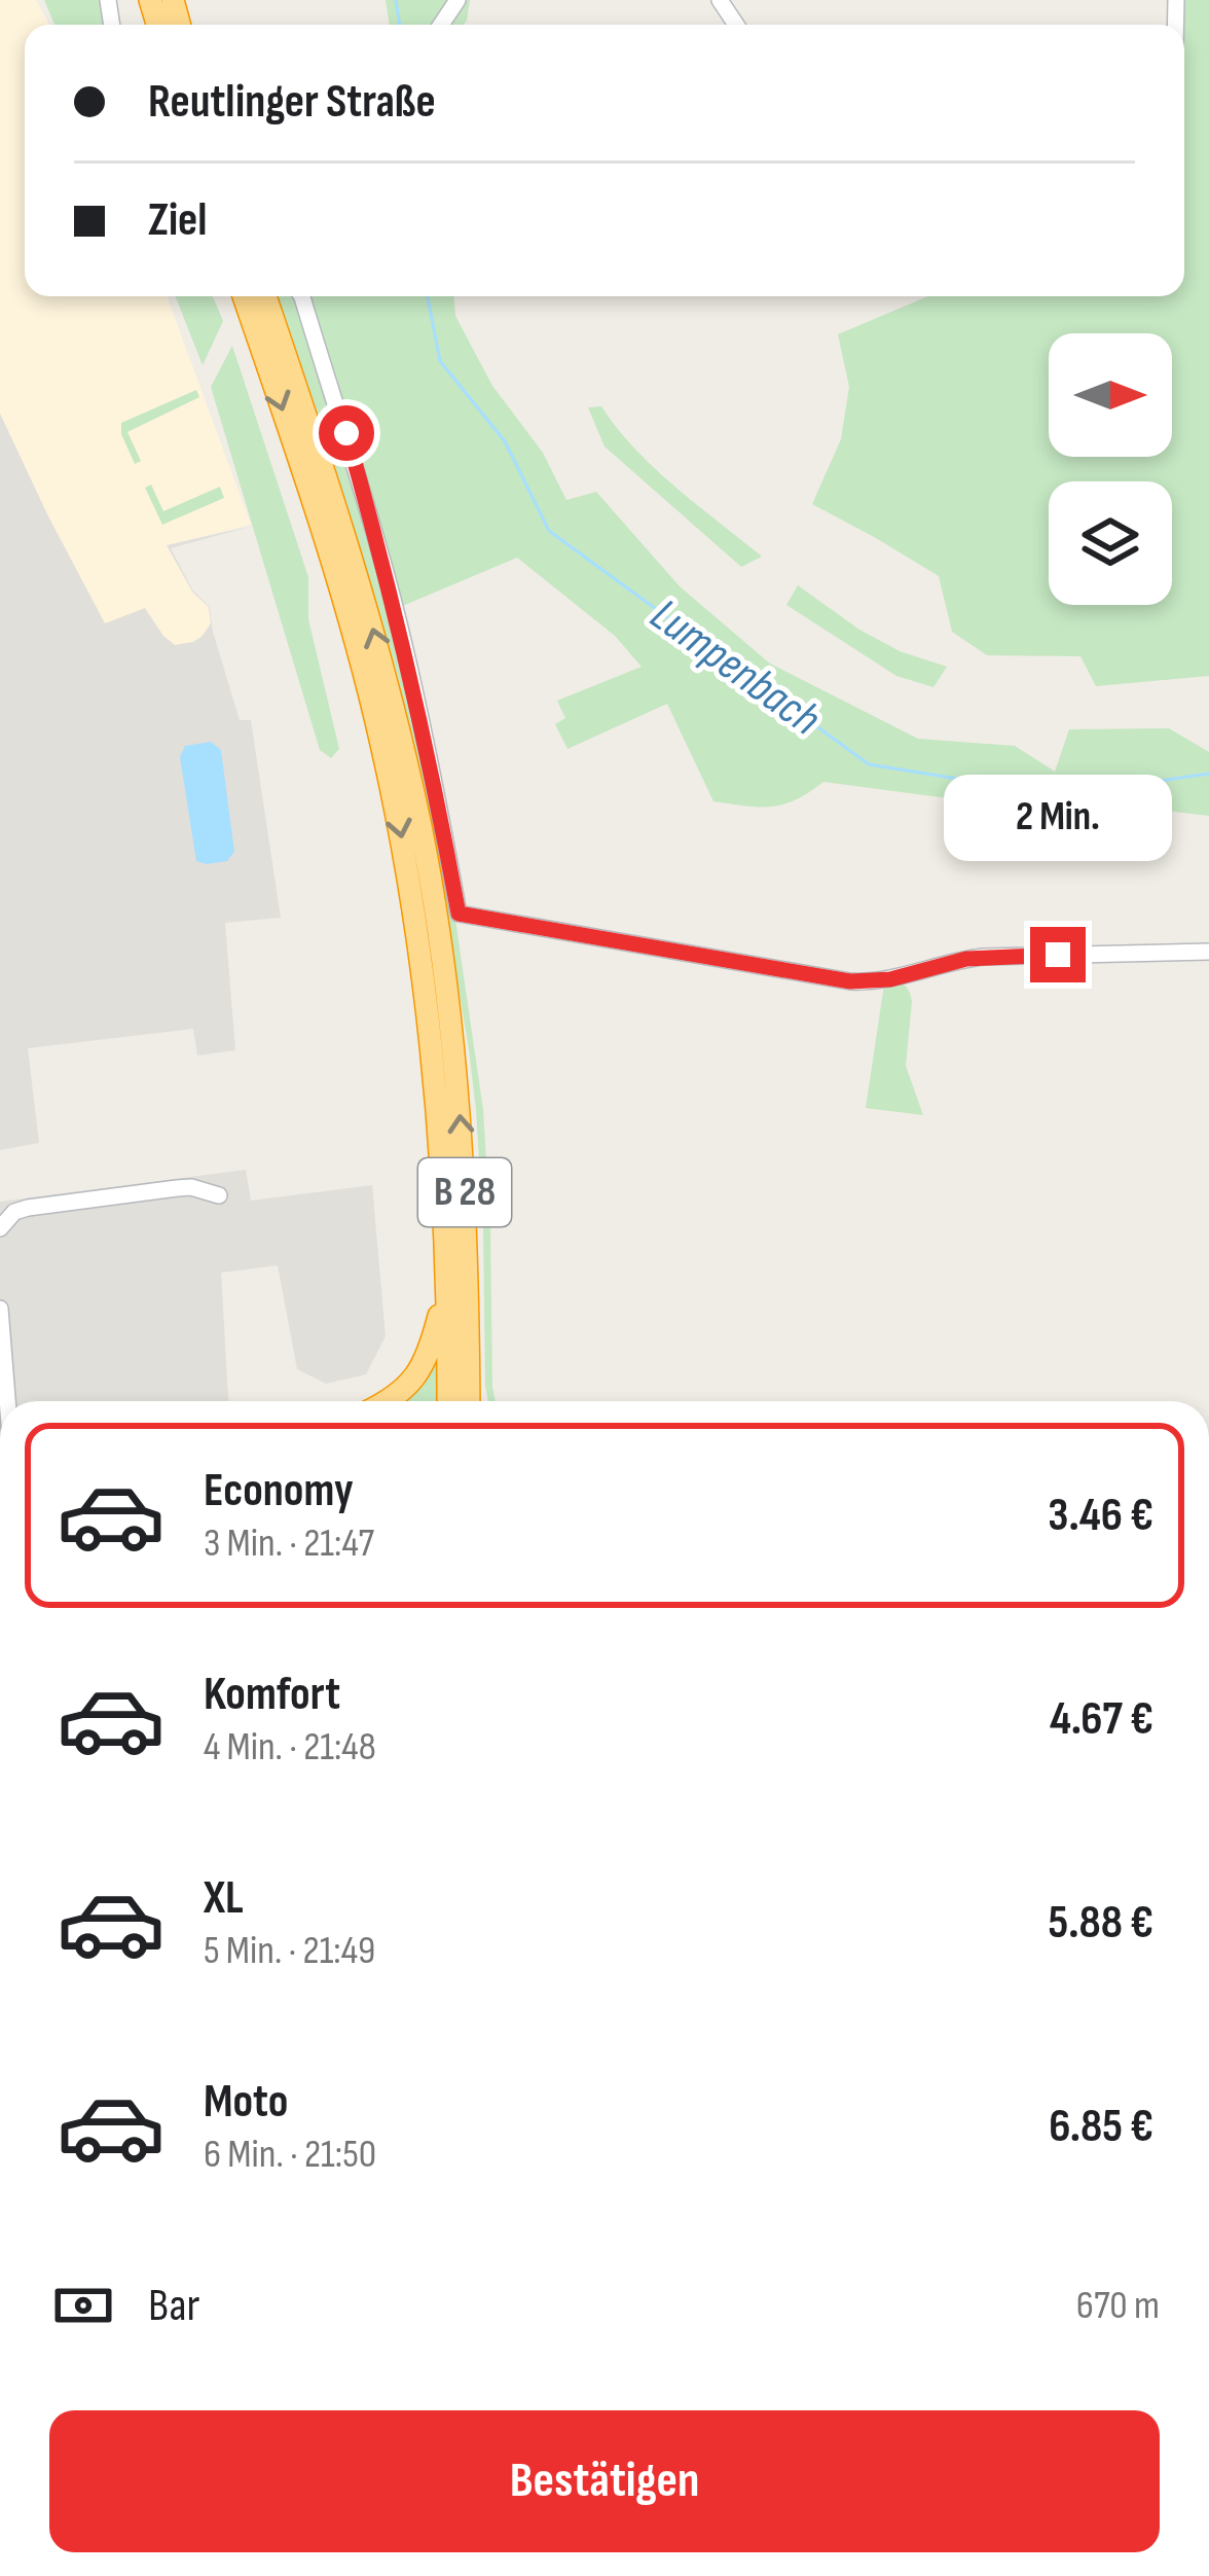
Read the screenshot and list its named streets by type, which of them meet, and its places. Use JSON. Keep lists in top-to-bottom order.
{
  "streets": {
    "highway": ["B 28"]
  },
  "water": ["Lumpenbach"],
  "north": "right",
  "page": {
    "banner": ["Reutlinger Straße", "Ziel"],
    "bubble": "2 Min.",
    "list": [
      {
        "name": "Economy",
        "note": "3 Min. · 21:47",
        "value": "3.46 €"
      },
      {
        "name": "Komfort",
        "note": "4 Min. · 21:48",
        "value": "4.67 €"
      },
      {
        "name": "XL",
        "note": "5 Min. · 21:49",
        "value": "5.88 €"
      },
      {
        "name": "Moto",
        "note": "6 Min. · 21:50",
        "value": "6.85 €"
      }
    ],
    "pay": ["Bar", "670 m"],
    "buttons": "Bestätigen"
  }
}
